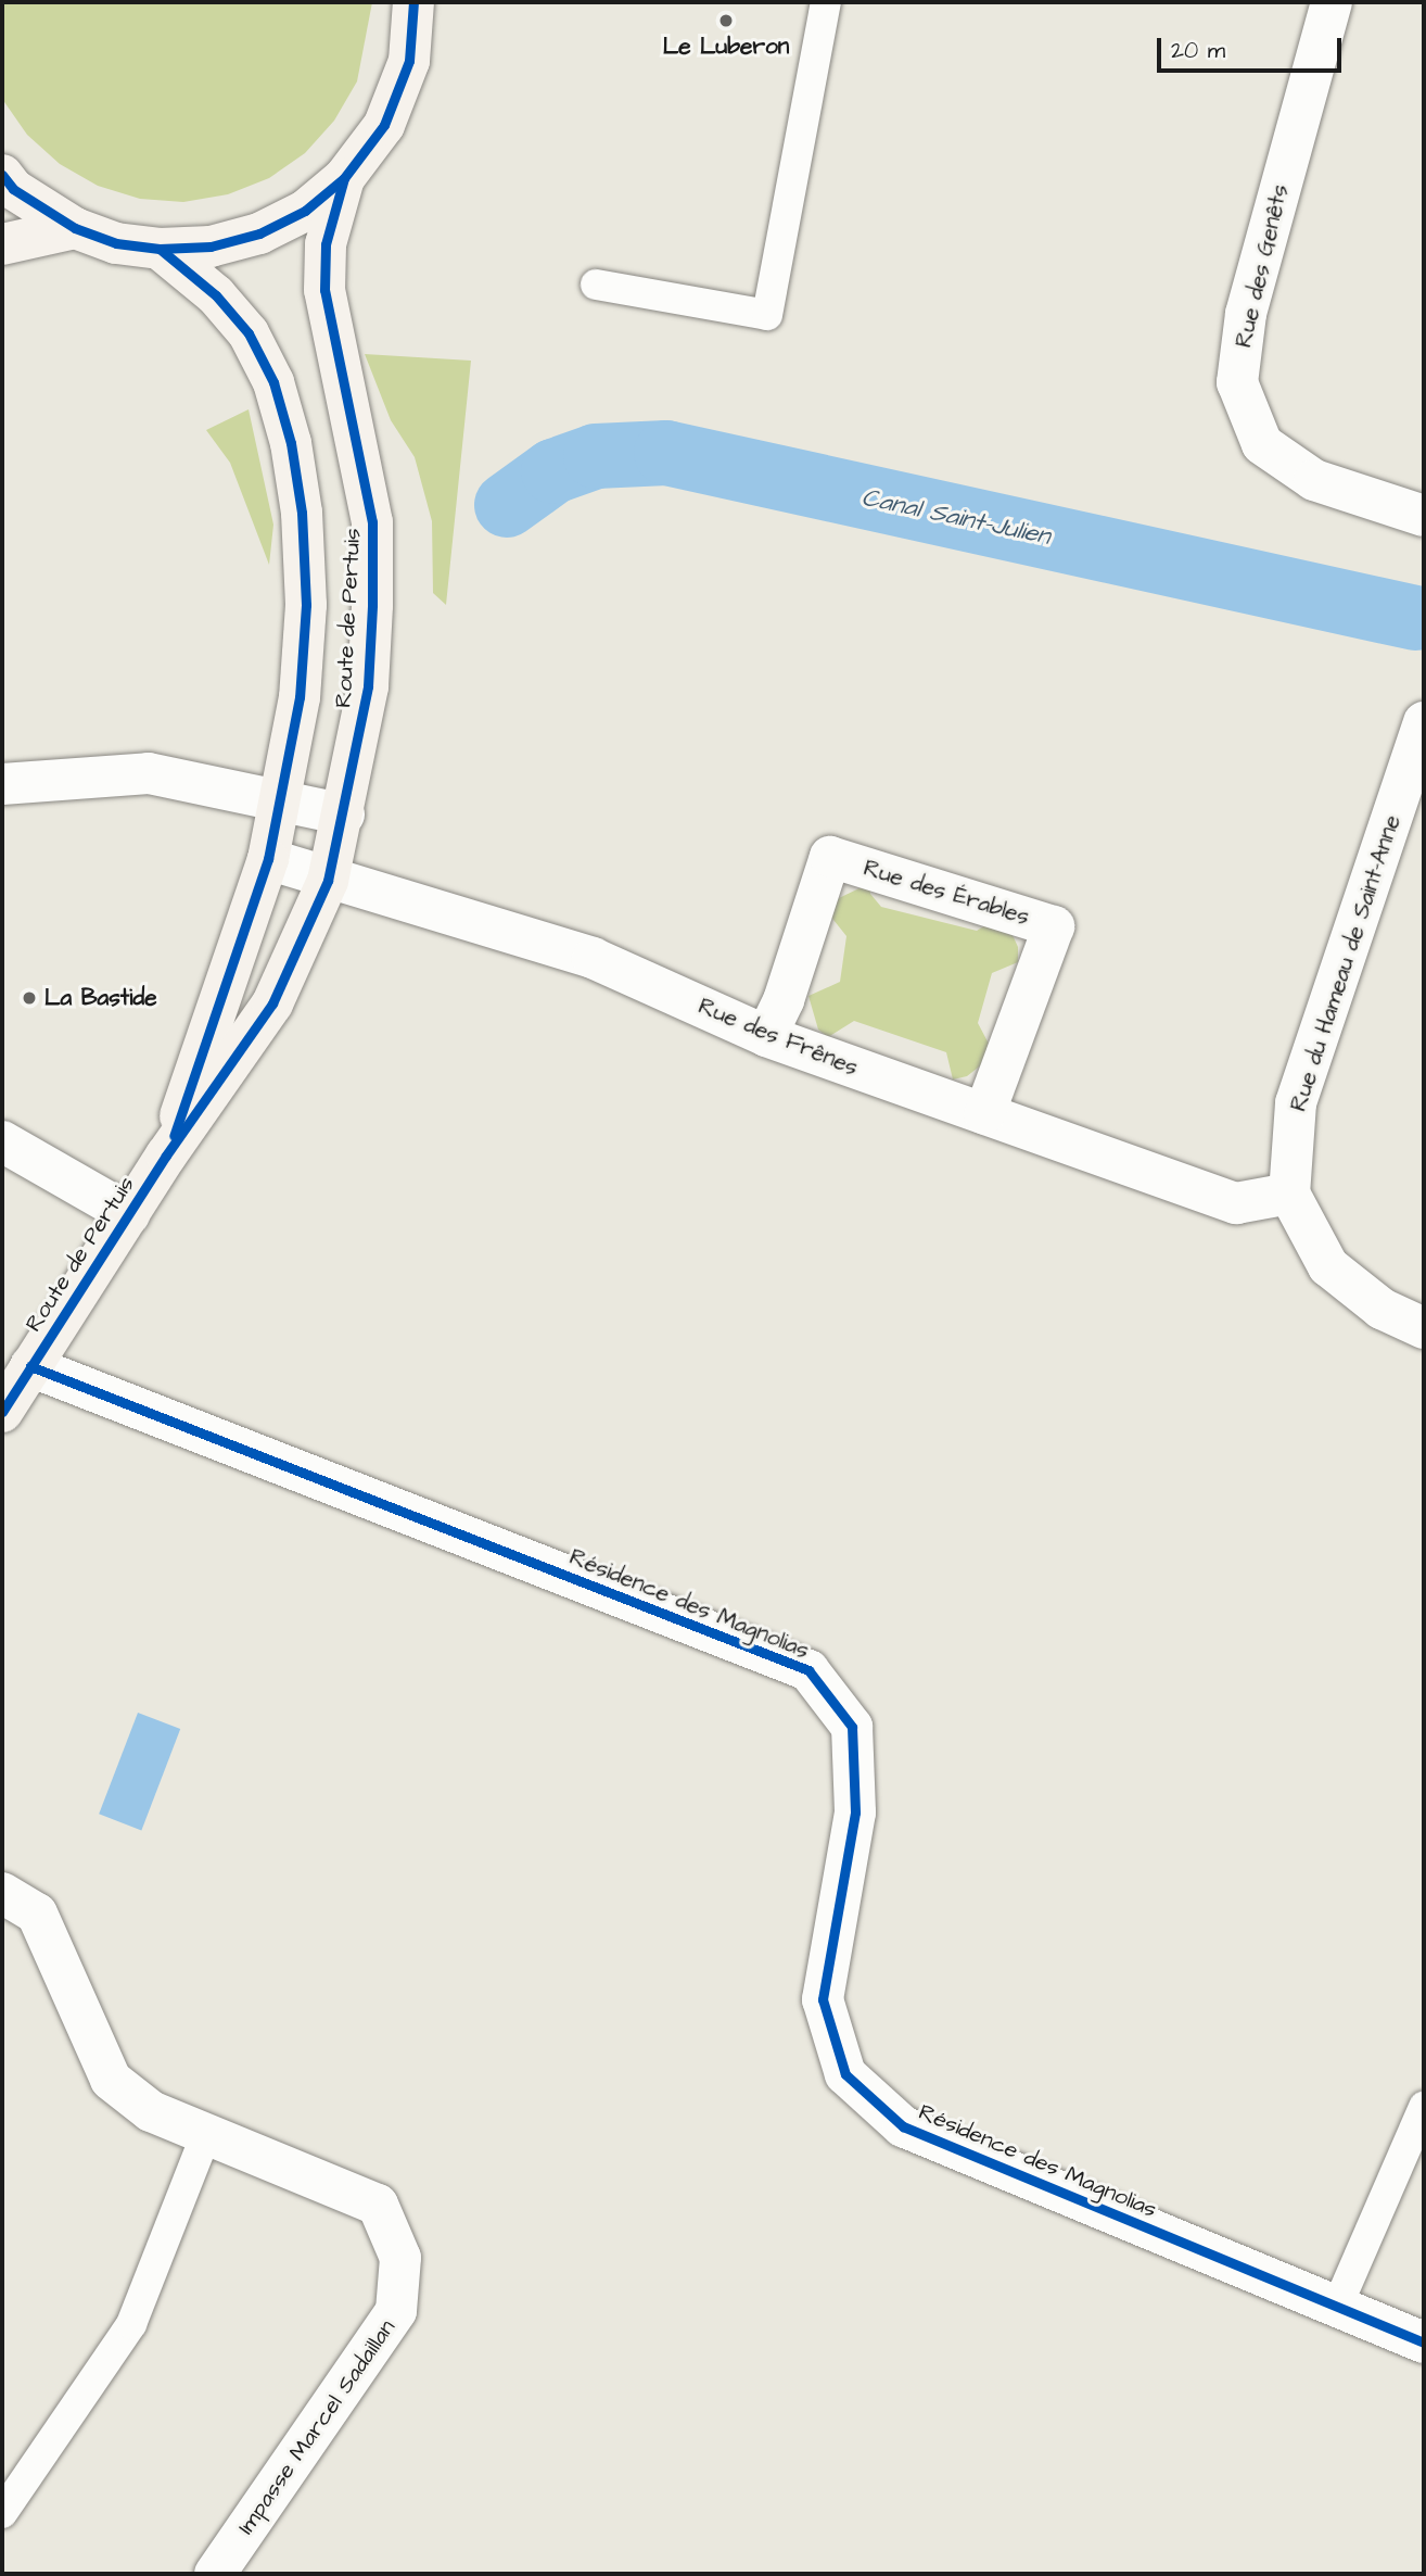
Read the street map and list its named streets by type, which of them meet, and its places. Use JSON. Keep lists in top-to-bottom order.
{
  "streets": {
    "main road": ["Route de Pertuis"],
    "street": [
      "Rue des Genêts",
      "Rue des Érables",
      "Rue du Hameau de Saint-Anne",
      "Rue des Frênes",
      "Résidence des Magnolias",
      "Impasse Marcel Sadaillan"
    ]
  },
  "crossings": [
    ["Route de Pertuis", "Rue des Frênes"],
    ["Route de Pertuis", "Résidence des Magnolias"],
    ["Rue des Érables", "Rue des Frênes"],
    ["Rue du Hameau de Saint-Anne", "Rue des Frênes"]
  ],
  "water": ["Canal Saint-Julien"],
  "places": ["Le Luberon", "La Bastide"],
  "scale_bar": "20 m"
}
